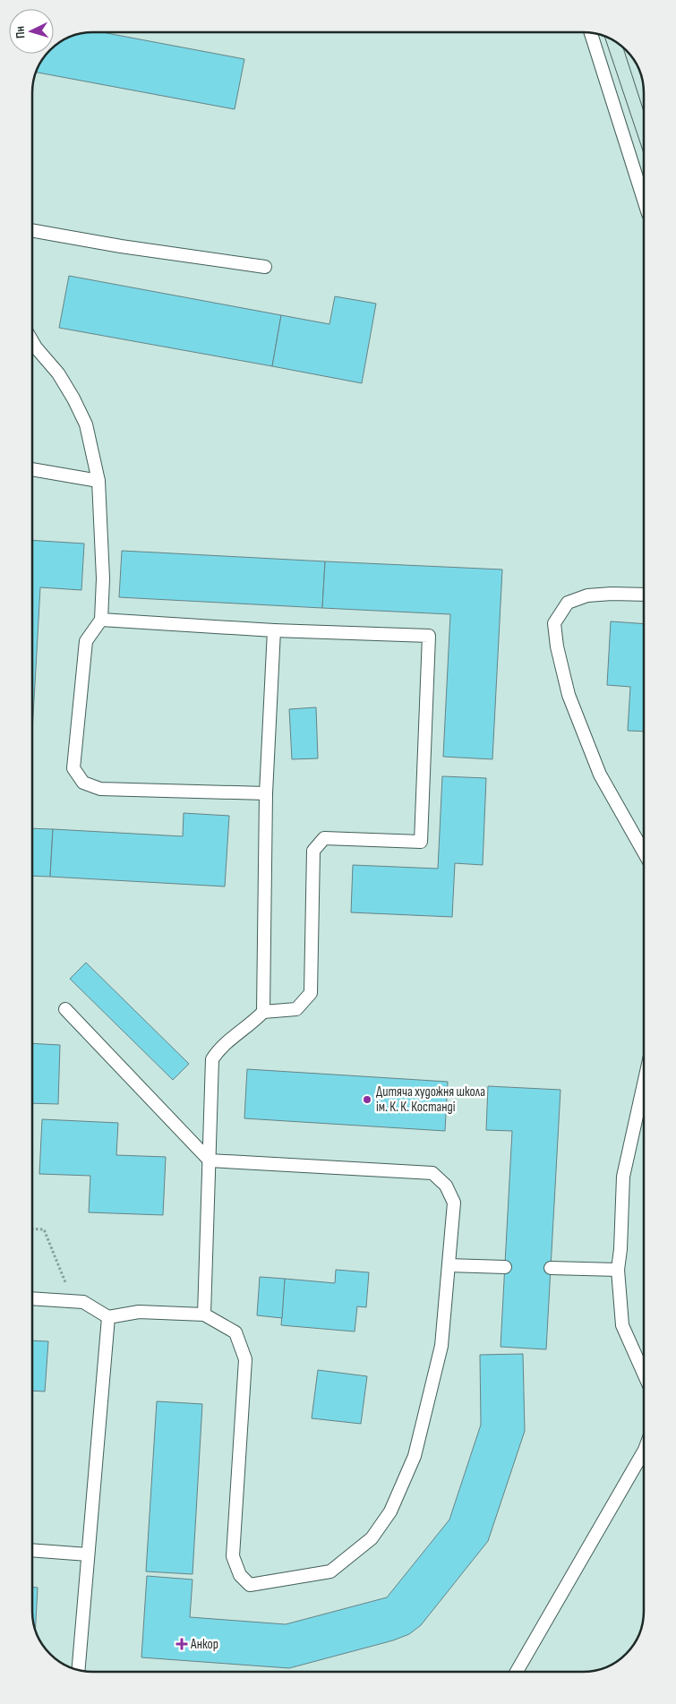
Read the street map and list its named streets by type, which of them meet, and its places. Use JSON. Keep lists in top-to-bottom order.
{
  "places": {
    "other": ["Дитяча художня школа ім. К. К. Костанді"],
    "health": ["Анкор"]
  },
  "north": "left"
}
